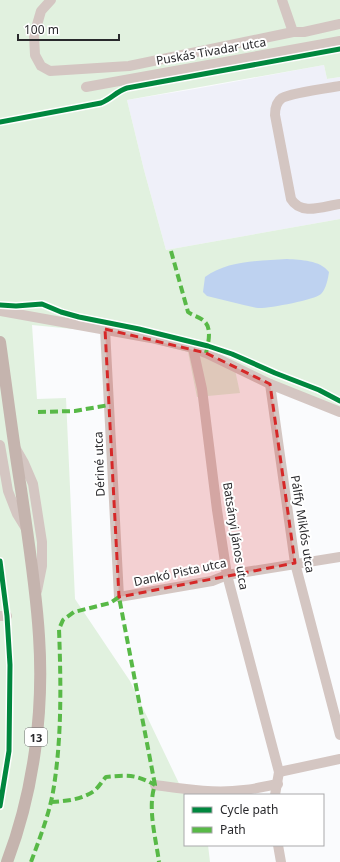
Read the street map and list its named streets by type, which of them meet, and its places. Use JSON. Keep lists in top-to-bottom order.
{
  "streets": {
    "main road": ["13"],
    "street": [
      "Puskás Tivadar utca",
      "Dériné utca",
      "Pálffy Miklós utca",
      "Batsányi János utca",
      "Dankó Pista utca"
    ]
  },
  "crossings": [
    ["Dériné utca", "Dankó Pista utca"],
    ["Pálffy Miklós utca", "Dankó Pista utca"],
    ["Batsányi János utca", "Dankó Pista utca"]
  ],
  "legend": ["Cycle path", "Path"],
  "scale_bar": "100 m"
}
